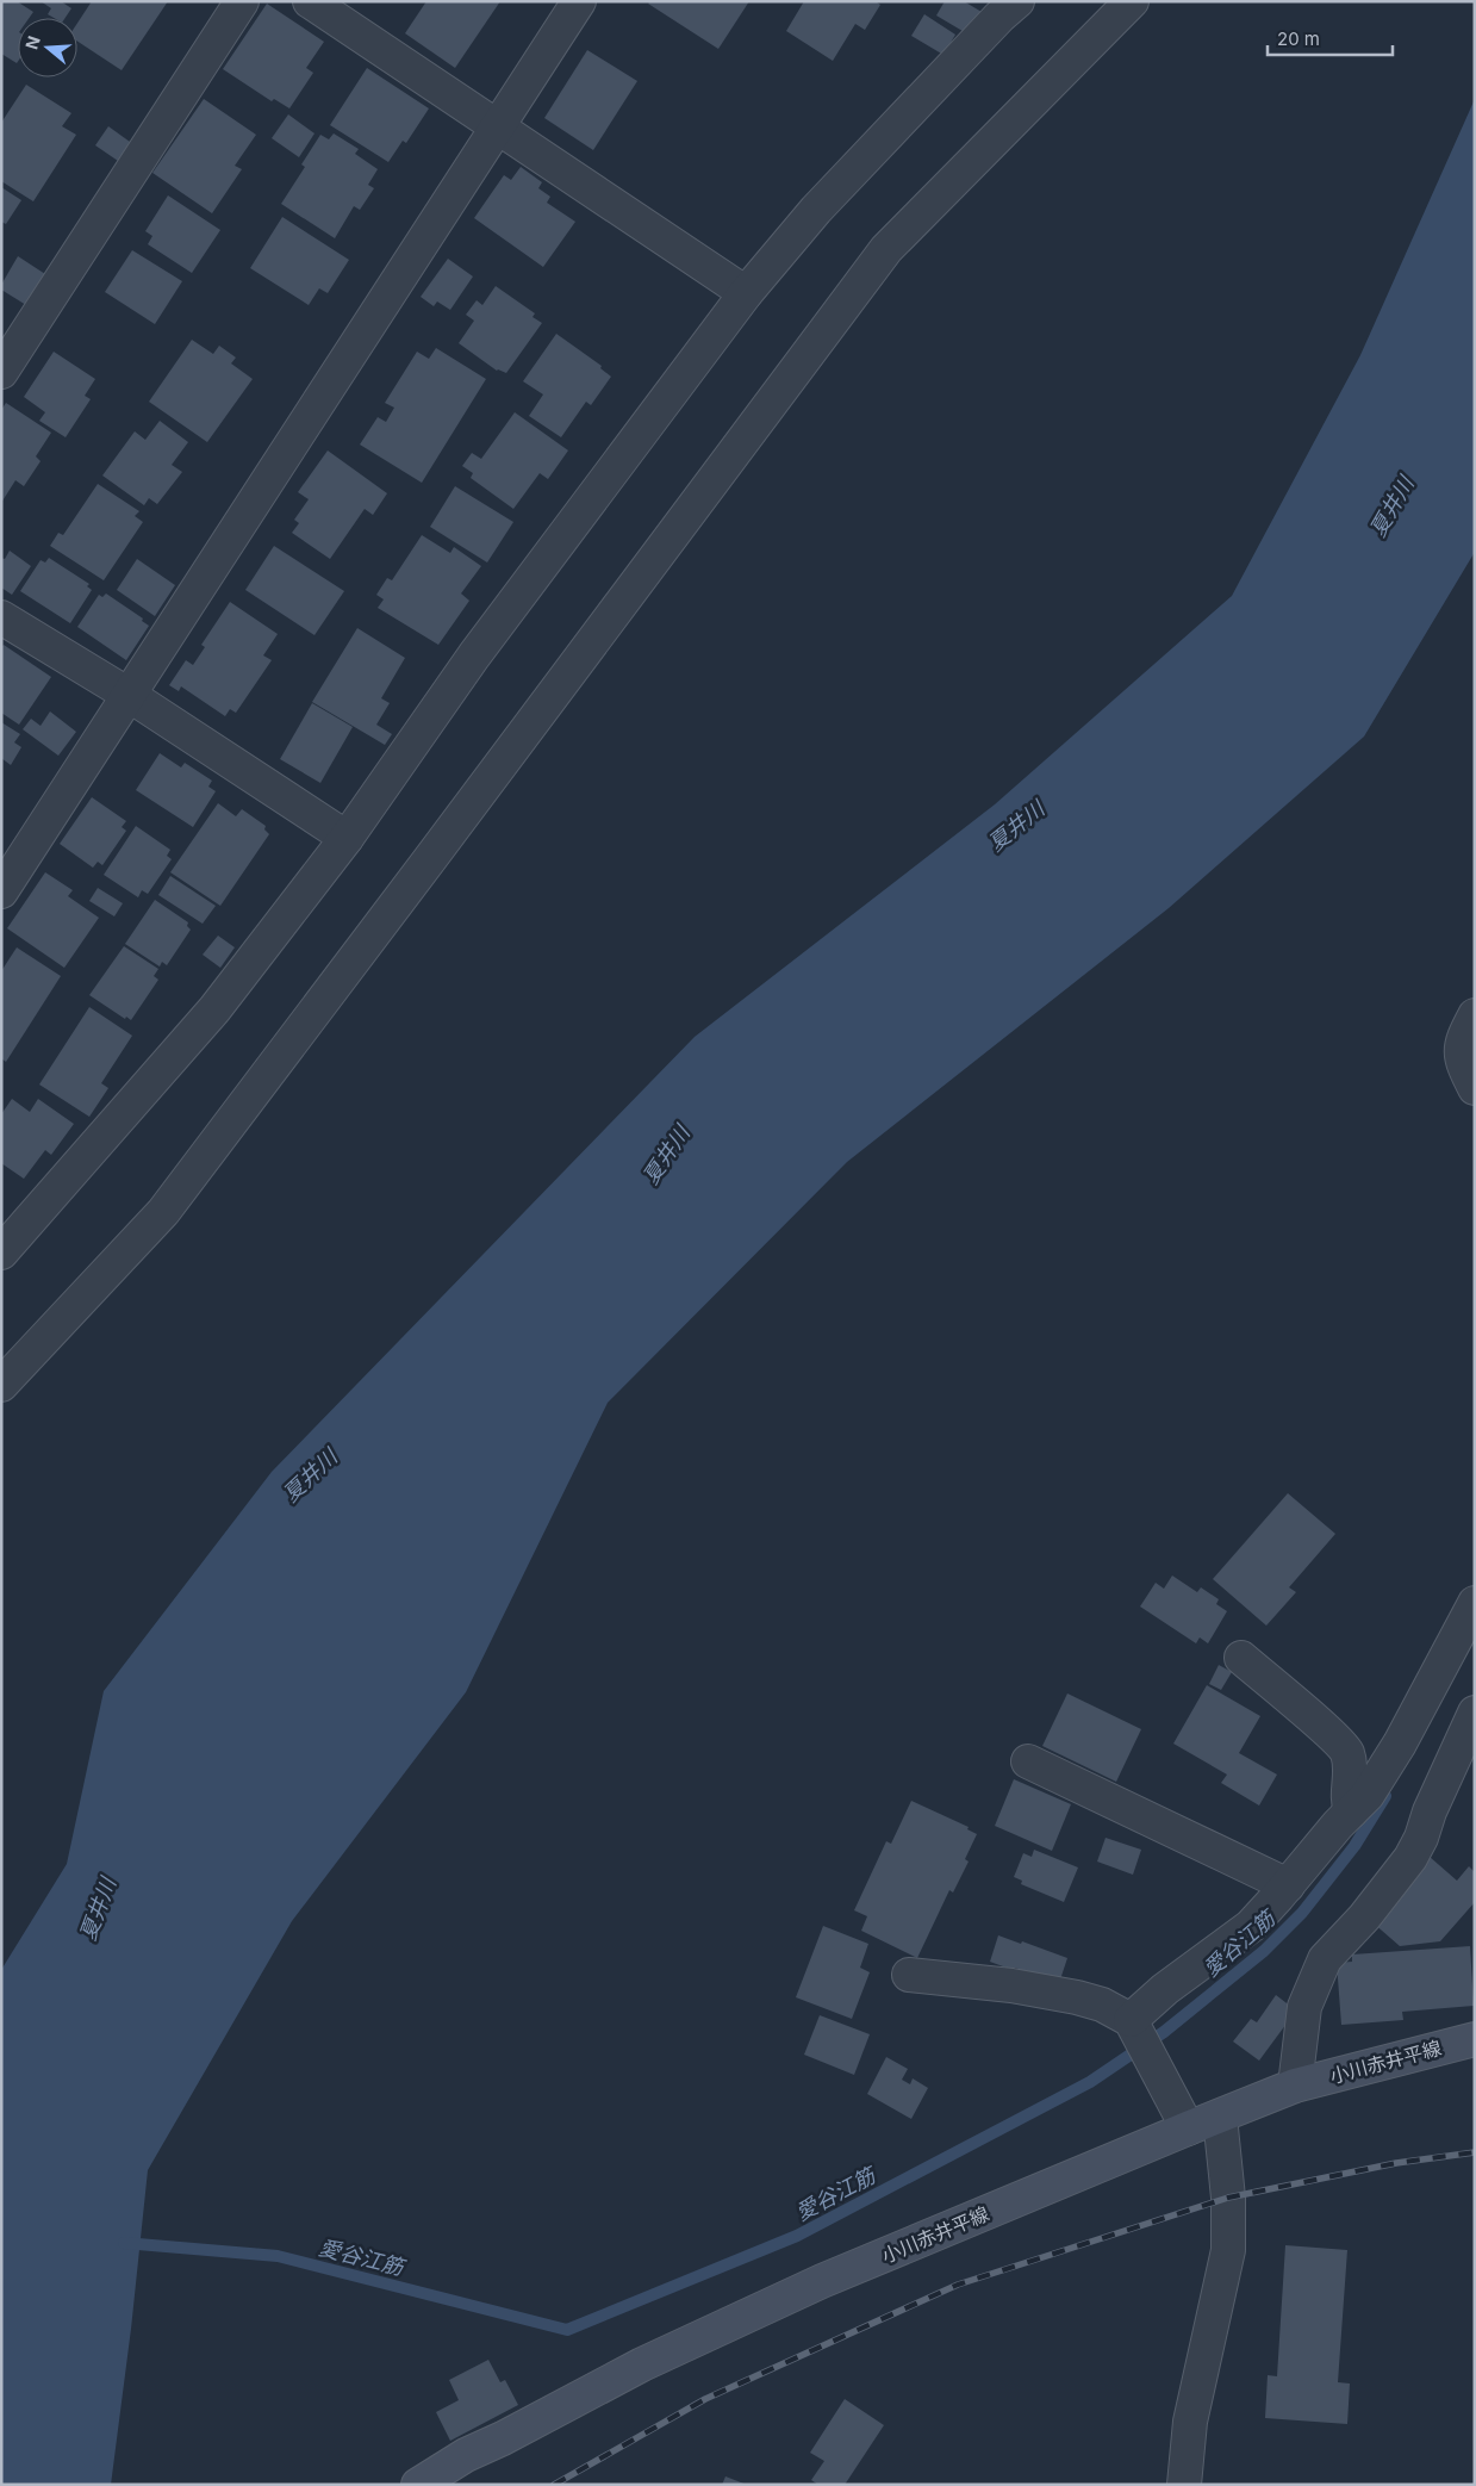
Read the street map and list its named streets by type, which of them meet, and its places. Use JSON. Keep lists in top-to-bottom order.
{
  "streets": {
    "main road": ["小川赤井平線"]
  },
  "water": ["夏井川", "愛谷江筋"],
  "scale_bar": "20 m",
  "north": "left"
}
